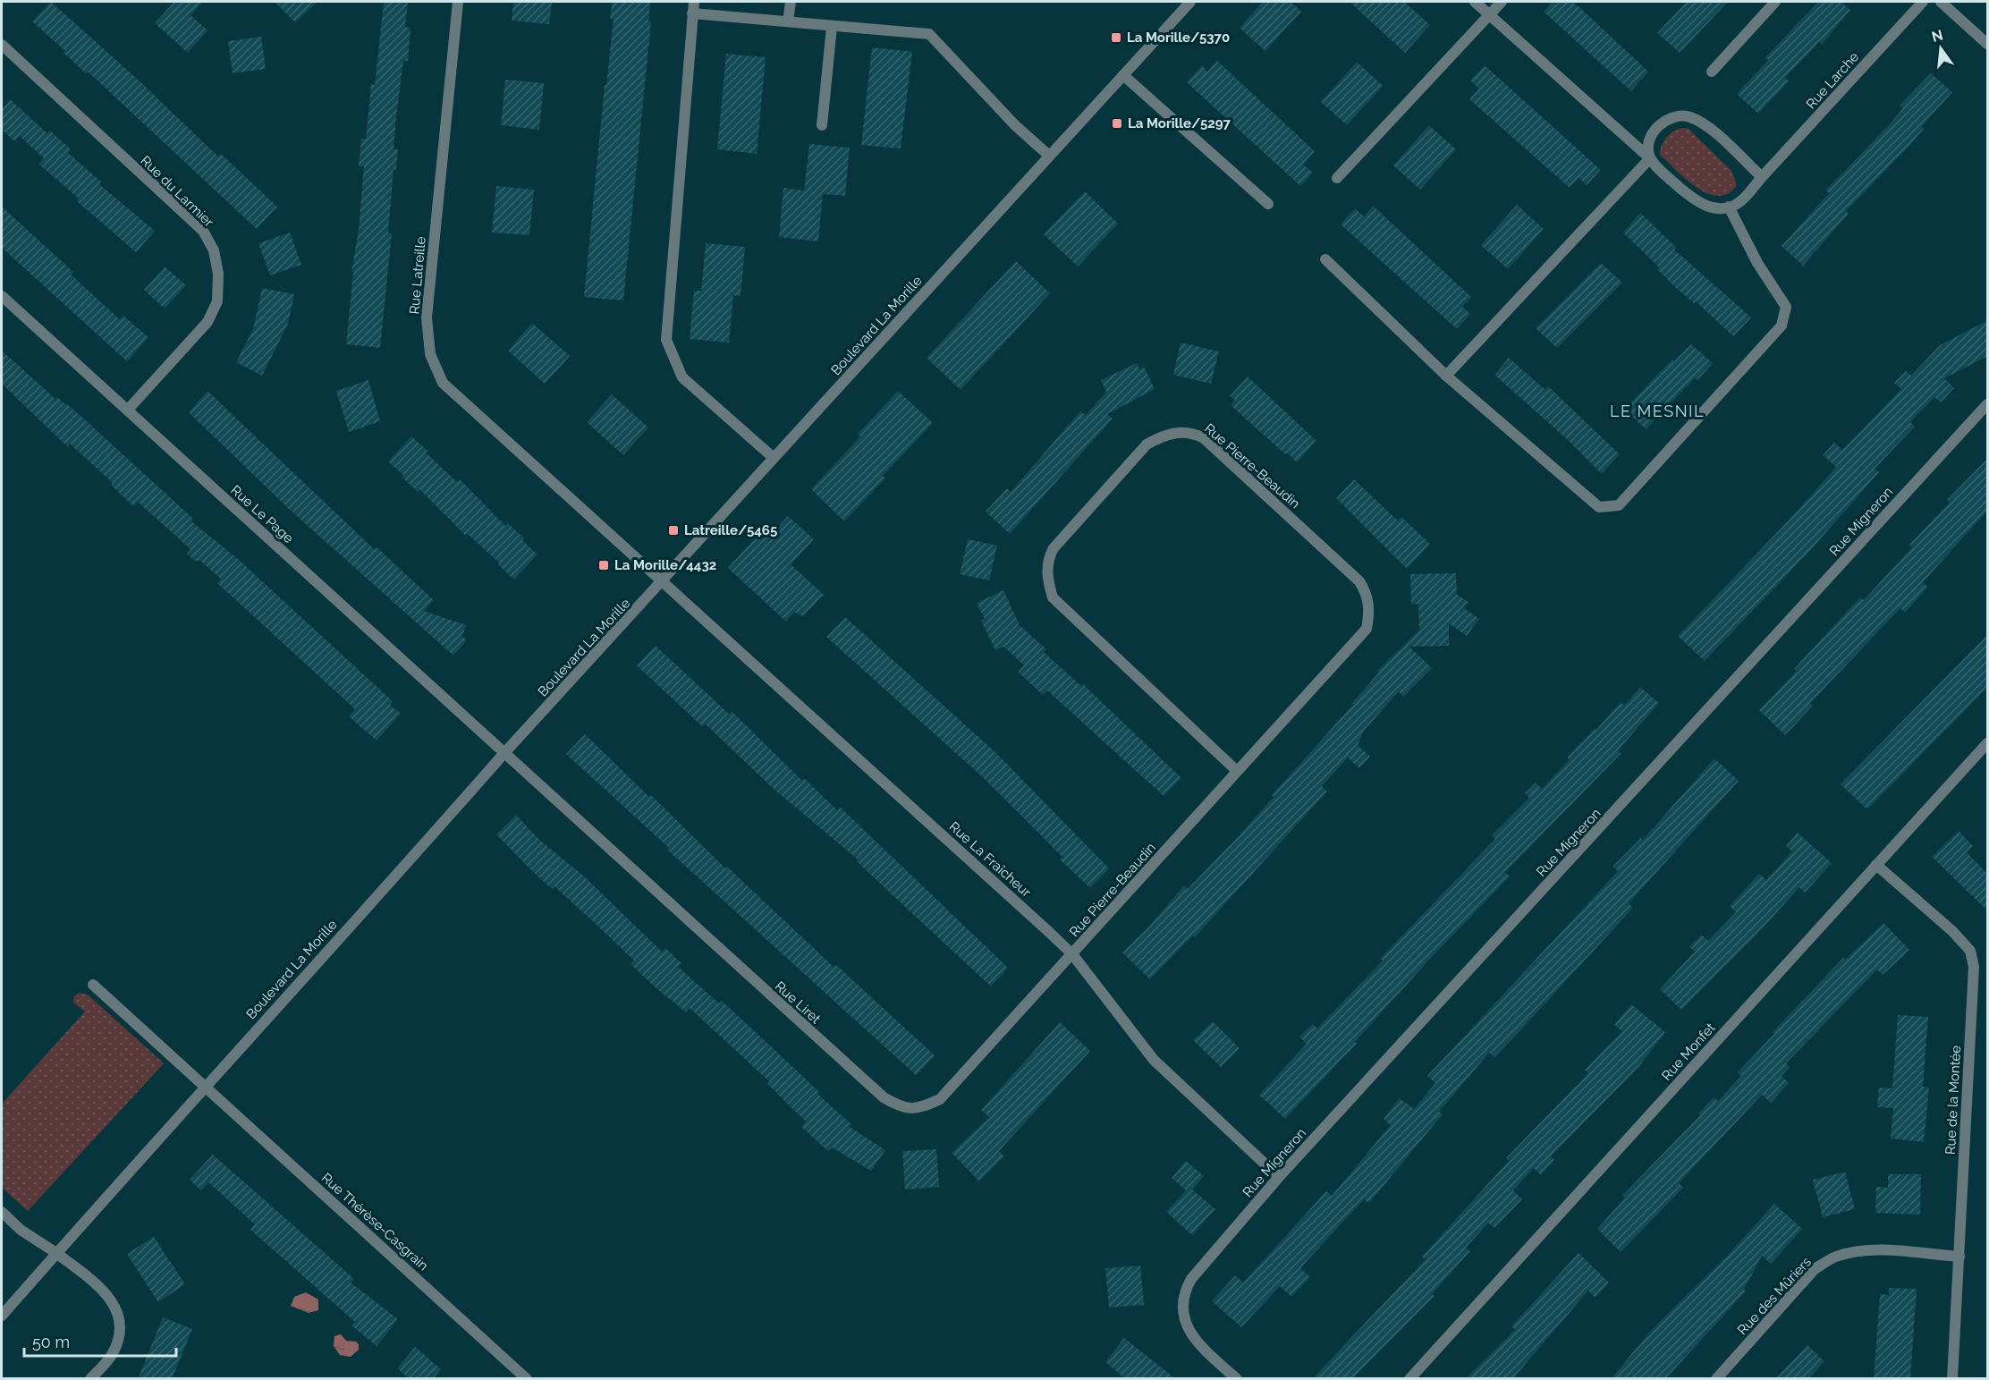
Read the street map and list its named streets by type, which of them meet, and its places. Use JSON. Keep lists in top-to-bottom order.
{
  "streets": {
    "street": [
      "Rue Larche",
      "Rue du Larmier",
      "Rue Latreille",
      "Boulevard La Morille",
      "Rue Pierre-Beaudin",
      "Rue Le Page",
      "Rue Migneron",
      "Rue La Fraîcheur",
      "Rue Liret",
      "Rue Monfet",
      "Rue de la Montée",
      "Rue Thérèse-Casgrain",
      "Rue des Mûriers"
    ]
  },
  "crossings": [
    ["Rue du Larmier", "Rue Le Page"],
    ["Rue Latreille", "Boulevard La Morille"],
    ["Rue Latreille", "Rue La Fraîcheur"],
    ["Boulevard La Morille", "Rue Le Page"],
    ["Boulevard La Morille", "Rue La Fraîcheur"],
    ["Boulevard La Morille", "Rue Liret"],
    ["Boulevard La Morille", "Rue Thérèse-Casgrain"],
    ["Rue Pierre-Beaudin", "Rue La Fraîcheur"],
    ["Rue Pierre-Beaudin", "Rue Liret"],
    ["Rue Le Page", "Rue Liret"],
    ["Rue Migneron", "Rue La Fraîcheur"],
    ["Rue La Fraîcheur", "Rue Liret"],
    ["Rue Monfet", "Rue de la Montée"],
    ["Rue de la Montée", "Rue des Mûriers"]
  ],
  "districts": ["LE MESNIL"],
  "places": {
    "transit": [
      "La Morille/5370",
      "La Morille/5297",
      "Latreille/5465",
      "La Morille/4432"
    ]
  },
  "scale_bar": "50 m",
  "north": "top"
}
